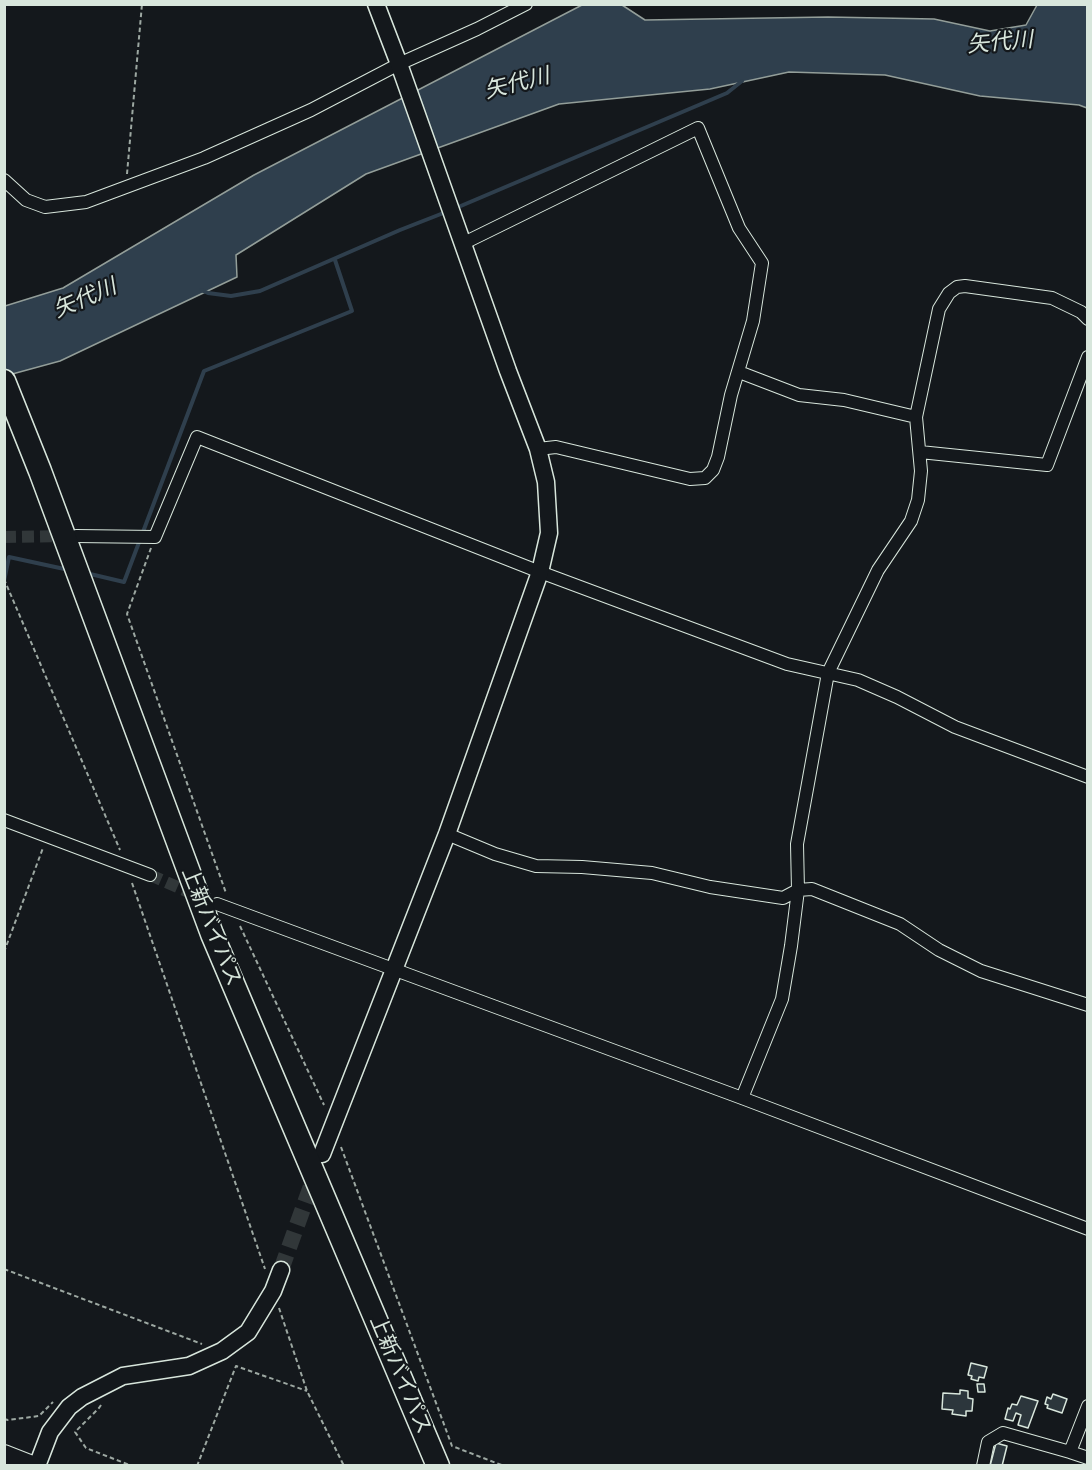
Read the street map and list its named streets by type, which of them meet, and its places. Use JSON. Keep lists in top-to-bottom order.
{
  "streets": {
    "highway": ["上新バイパス"]
  },
  "water": ["矢代川"]
}
